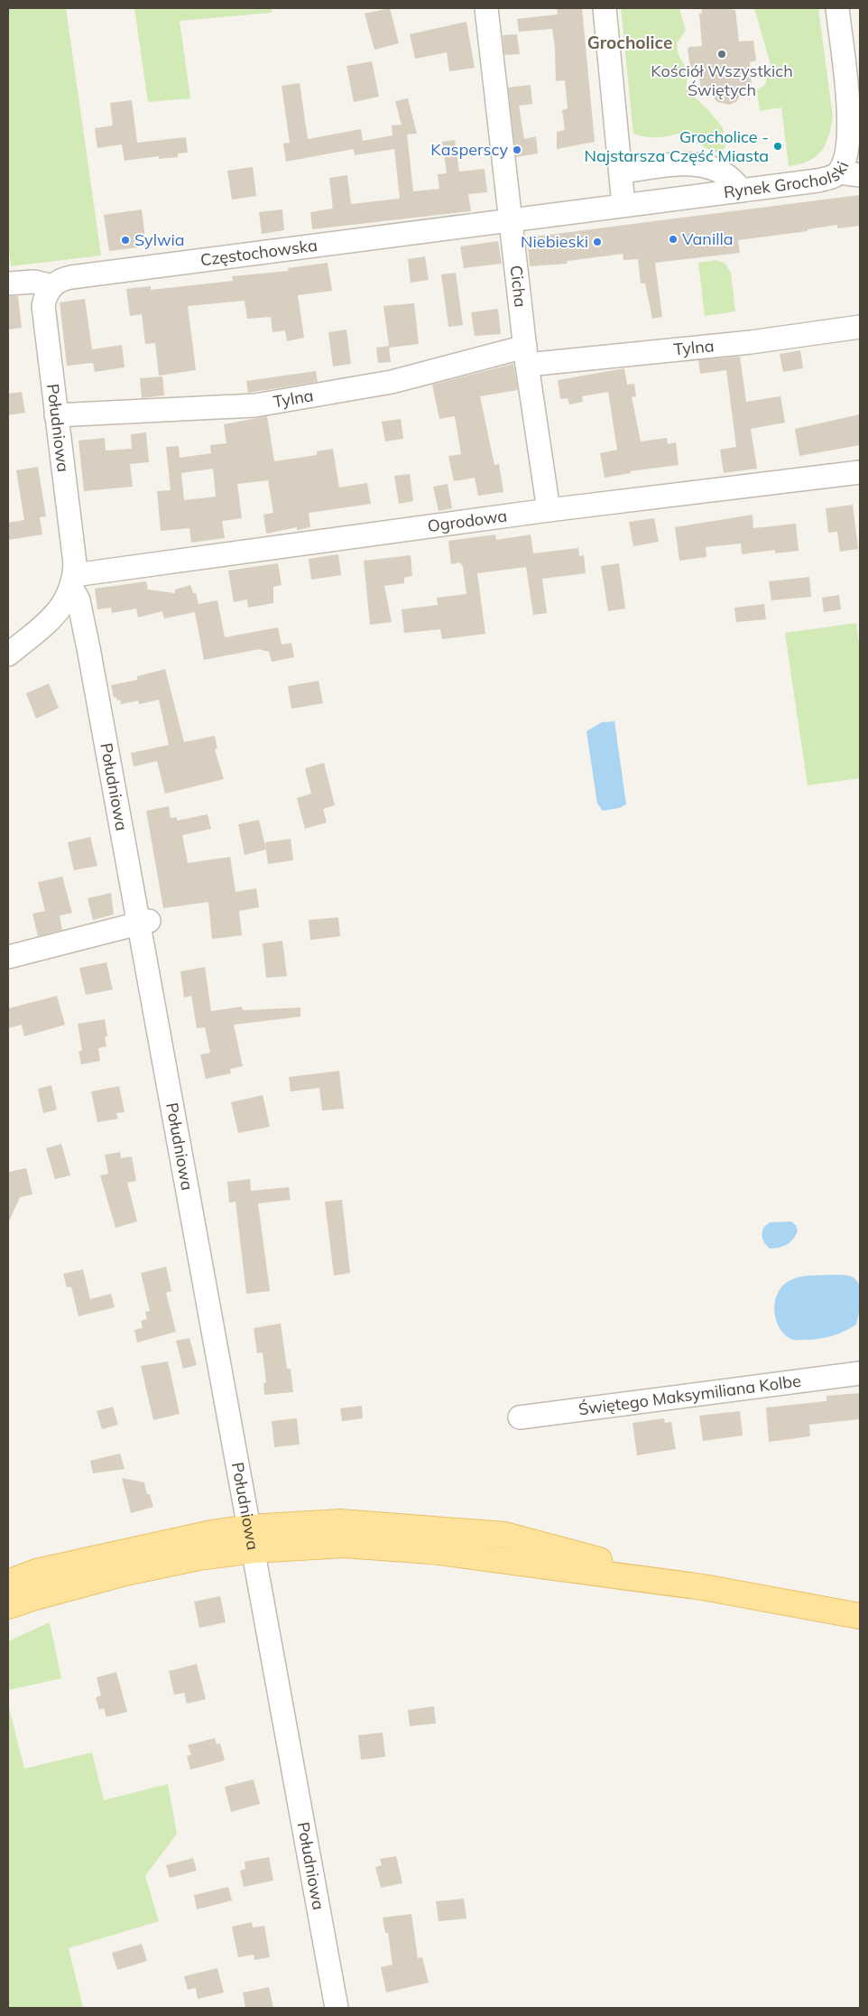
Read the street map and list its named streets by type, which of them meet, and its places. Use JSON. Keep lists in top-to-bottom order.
{
  "streets": {
    "street": [
      "Rynek Grocholski",
      "Częstochowska",
      "Cicha",
      "Tylna",
      "Południowa",
      "Ogrodowa",
      "Świętego Maksymiliana Kolbe"
    ]
  },
  "crossings": [
    ["Rynek Grocholski", "Częstochowska"],
    ["Rynek Grocholski", "Cicha"],
    ["Częstochowska", "Cicha"],
    ["Częstochowska", "Południowa"],
    ["Cicha", "Tylna"],
    ["Cicha", "Ogrodowa"],
    ["Tylna", "Południowa"],
    ["Południowa", "Ogrodowa"]
  ],
  "districts": ["Grocholice"],
  "places": [
    "Kościół Wszystkich Świętych",
    "Grocholice - Najstarsza Część Miasta",
    "Kasperscy",
    "Vanilla",
    "Sylwia",
    "Niebieski"
  ]
}
